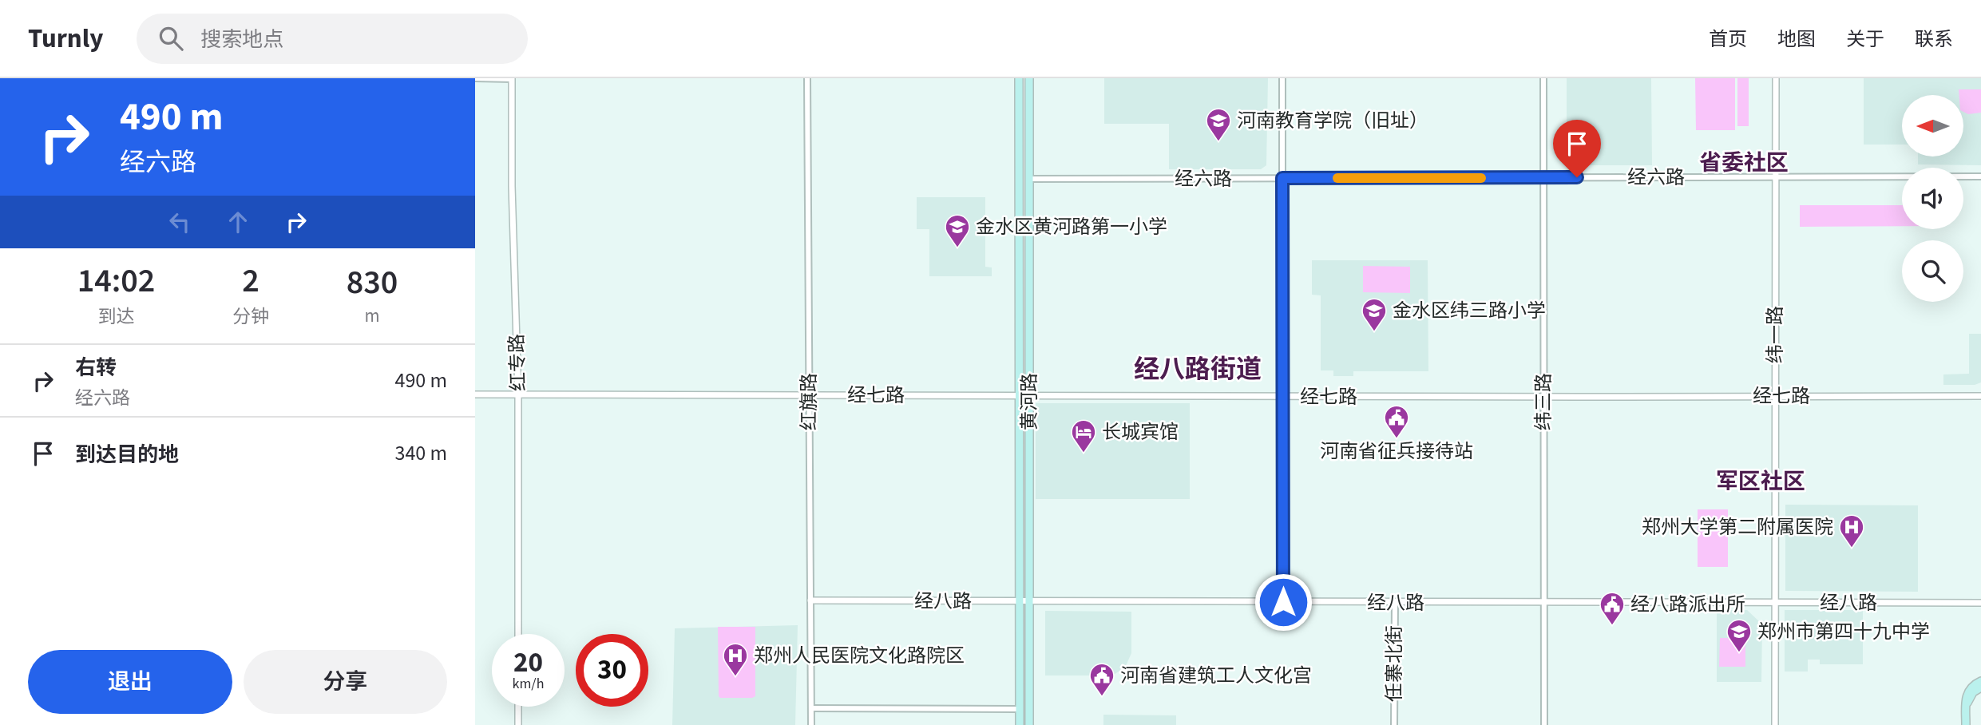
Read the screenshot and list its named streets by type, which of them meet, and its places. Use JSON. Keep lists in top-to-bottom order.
{
  "streets": {
    "main road": ["黄河路"],
    "street": [
      "经六路",
      "纬一路",
      "红专路",
      "经七路",
      "红旗路",
      "纬三路",
      "经八路",
      "任寨北街"
    ]
  },
  "crossings": [
    ["经六路", "纬一路"],
    ["经六路", "黄河路"],
    ["经六路", "纬三路"],
    ["纬一路", "经七路"],
    ["纬一路", "经八路"],
    ["红专路", "经七路"],
    ["经七路", "红旗路"],
    ["经七路", "黄河路"],
    ["经七路", "纬三路"],
    ["红旗路", "经八路"],
    ["黄河路", "经八路"],
    ["纬三路", "经八路"],
    ["经八路", "任寨北街"]
  ],
  "districts": ["省委社区", "经八路街道", "军区社区"],
  "places": {
    "school or university": [
      "河南教育学院（旧址）",
      "金水区黄河路第一小学",
      "金水区纬三路小学",
      "郑州市第四十九中学"
    ],
    "public building": ["河南省征兵接待站", "经八路派出所", "河南省建筑工人文化宫"],
    "hotel": ["长城宾馆"],
    "hospital": ["郑州大学第二附属医院", "郑州人民医院文化路院区"]
  },
  "north": "left",
  "page": {
    "header": "Turnly",
    "search": "搜索地点",
    "nav": [
      "首页",
      "地图",
      "关于",
      "联系"
    ],
    "turn": ["490 m", "经六路"],
    "eta": [
      "14:02",
      "到达",
      "2",
      "分钟",
      "830",
      "m"
    ],
    "list": [
      {
        "name": "右转",
        "note": "经六路",
        "value": "490 m"
      },
      {
        "name": "到达目的地",
        "value": "340 m"
      }
    ],
    "speed": "20 km/h",
    "limit": "30",
    "buttons": ["退出", "分享"]
  }
}
